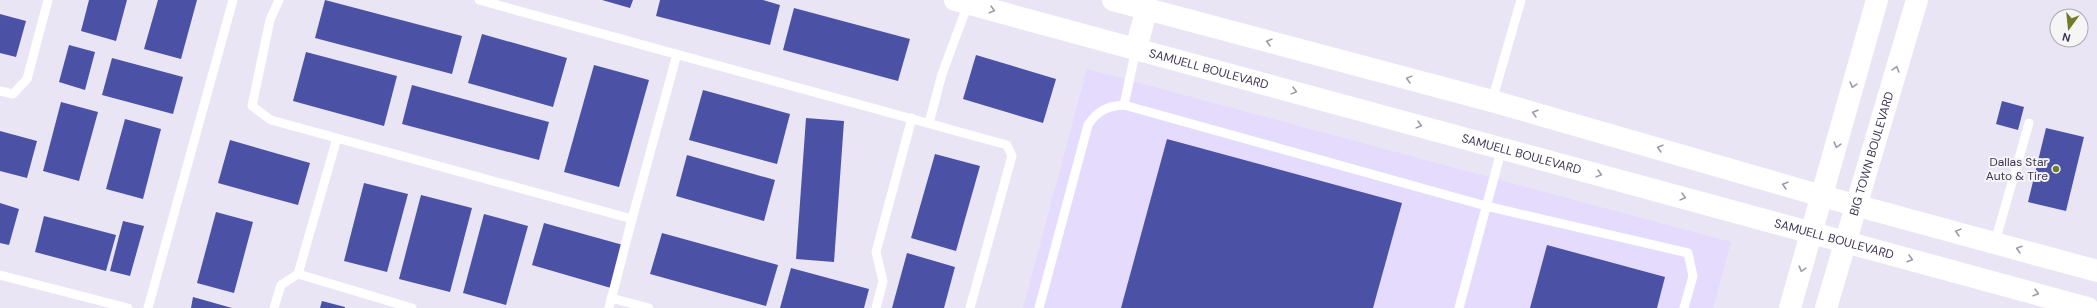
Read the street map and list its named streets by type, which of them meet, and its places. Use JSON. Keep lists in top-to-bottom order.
{
  "streets": {
    "main road": ["SAMUELL BOULEVARD", "BIG TOWN BOULEVARD"]
  },
  "crossings": [
    ["SAMUELL BOULEVARD", "BIG TOWN BOULEVARD"]
  ],
  "places": ["Dallas Star Auto & Tire"],
  "north": "bottom"
}
